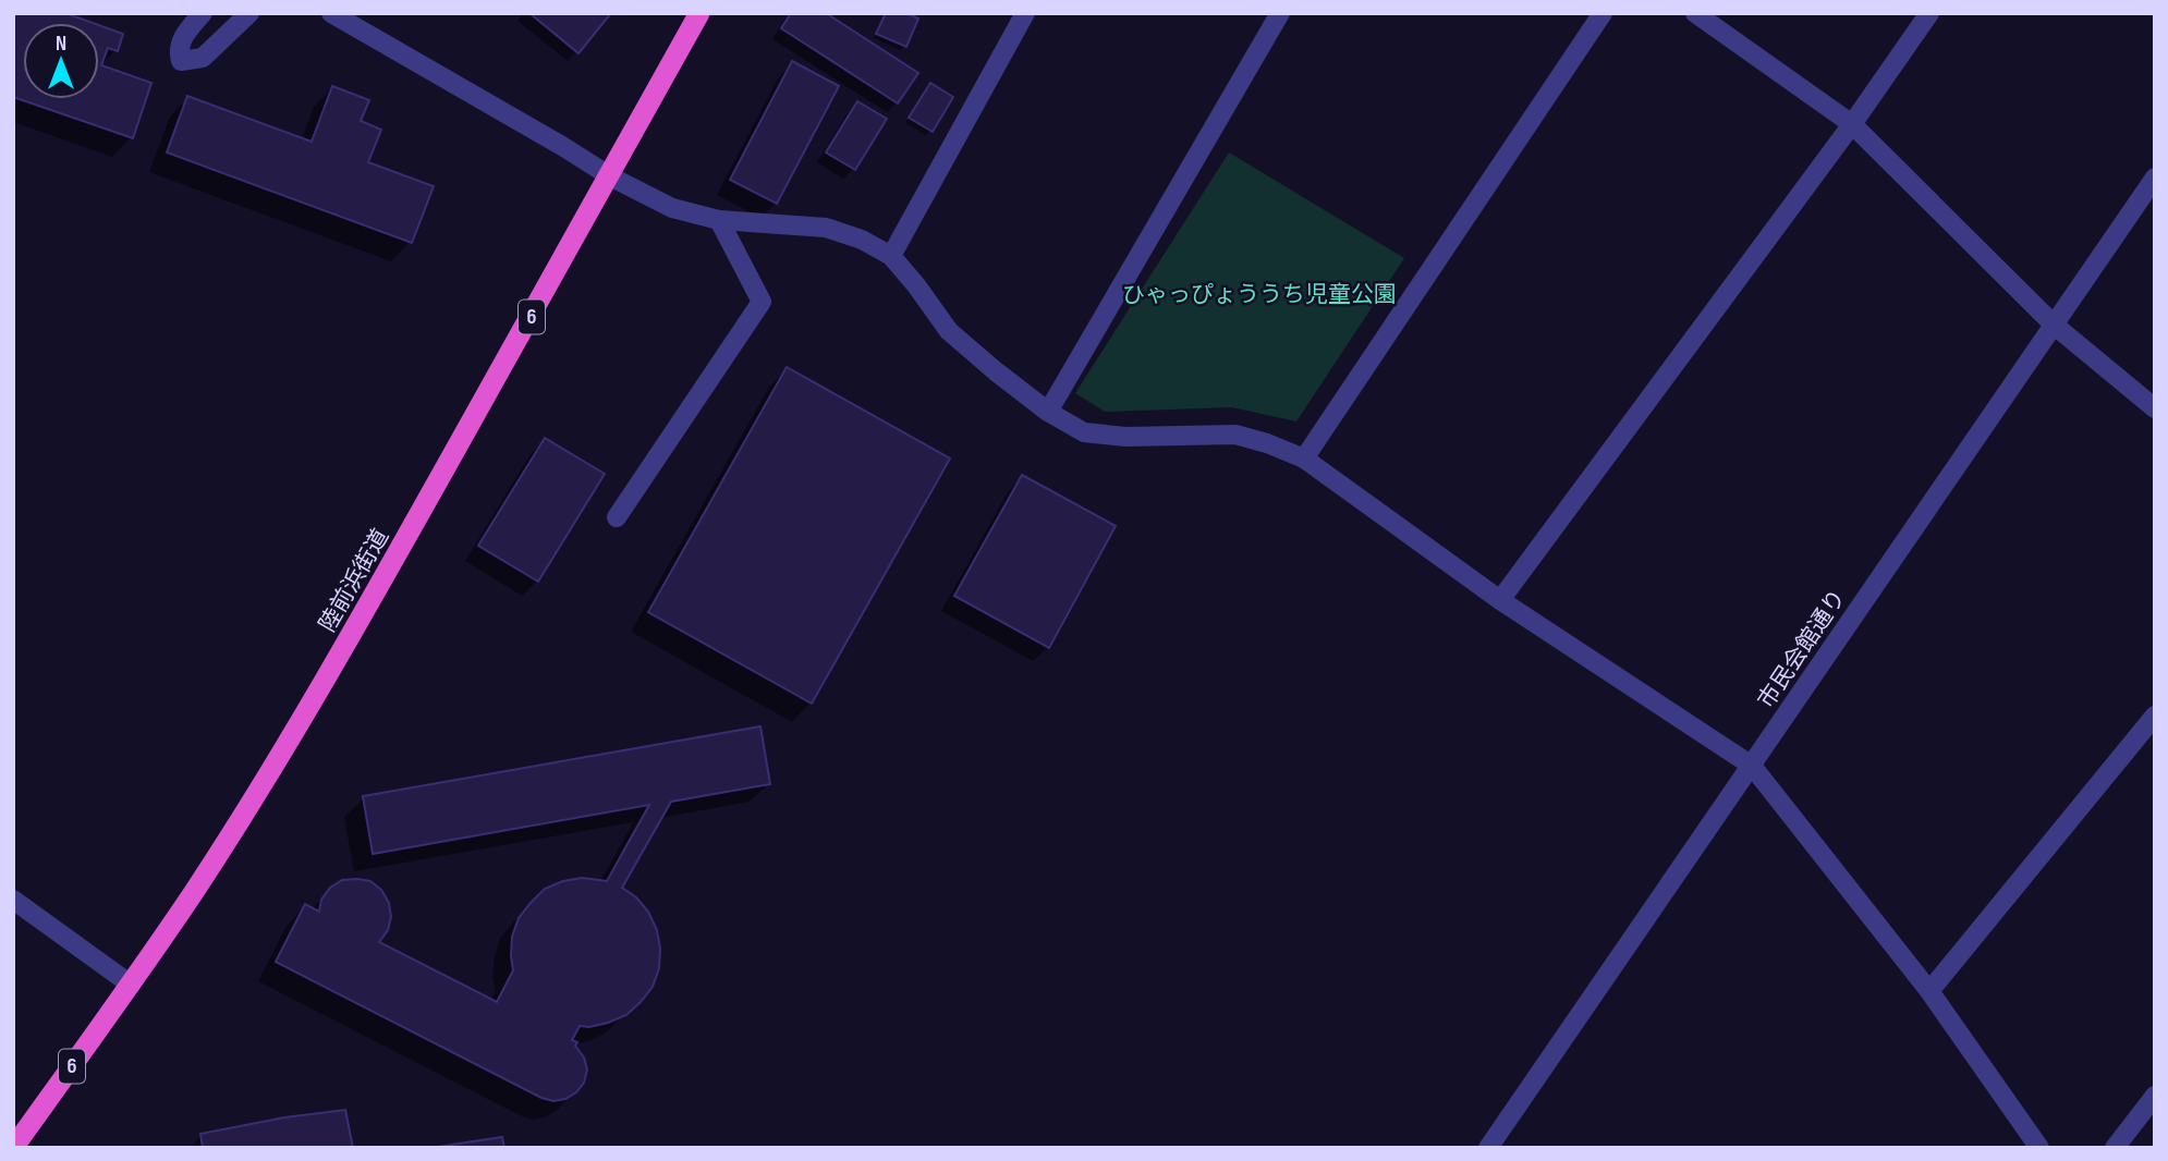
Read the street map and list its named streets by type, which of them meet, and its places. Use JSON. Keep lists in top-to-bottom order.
{
  "streets": {
    "highway": ["6", "陸前浜街道"],
    "street": ["市民会館通り"]
  },
  "parks": ["ひゃっぴょううち児童公園"],
  "north": "top"
}
